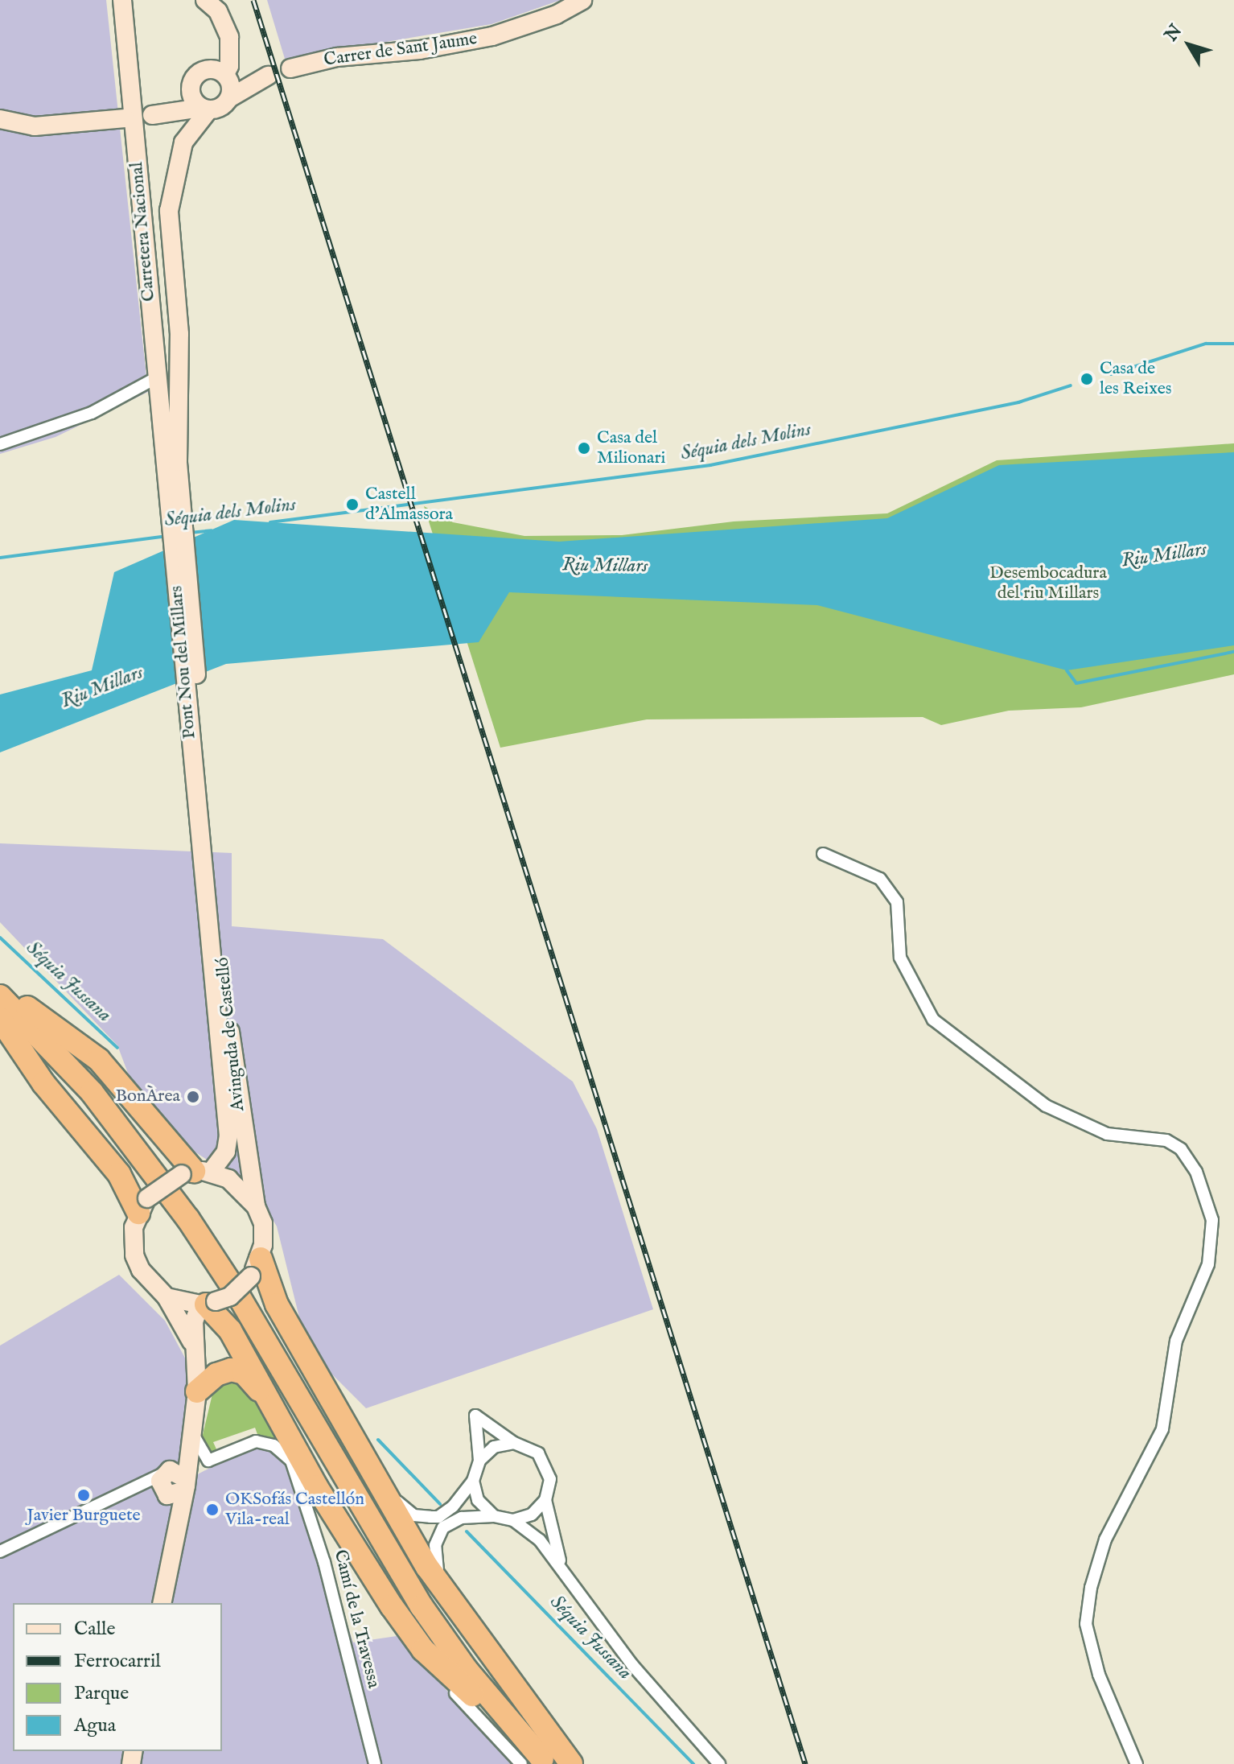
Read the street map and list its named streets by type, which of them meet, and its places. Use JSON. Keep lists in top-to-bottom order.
{
  "streets": {
    "main road": [
      "Carrer de Sant Jaume",
      "Carretera Nacional",
      "Pont Nou del Millars",
      "Avinguda de Castelló"
    ],
    "street": ["Camí de la Travessa"]
  },
  "crossings": [
    ["Carretera Nacional", "Pont Nou del Millars"],
    ["Pont Nou del Millars", "Avinguda de Castelló"]
  ],
  "water": ["Séquia dels Molins", "Riu Millars", "Séquia Jussana"],
  "parks": ["Desembocadura del riu Millars"],
  "places": [
    "Casa de les Reixes",
    "Casa del Milionari",
    "Castell d'Almassora",
    "BonÀrea",
    "Javier Burguete",
    "OKSofás Castellón Vila-real"
  ],
  "legend": [
    "Calle",
    "Ferrocarril",
    "Parque",
    "Agua"
  ],
  "north": "top left"
}
